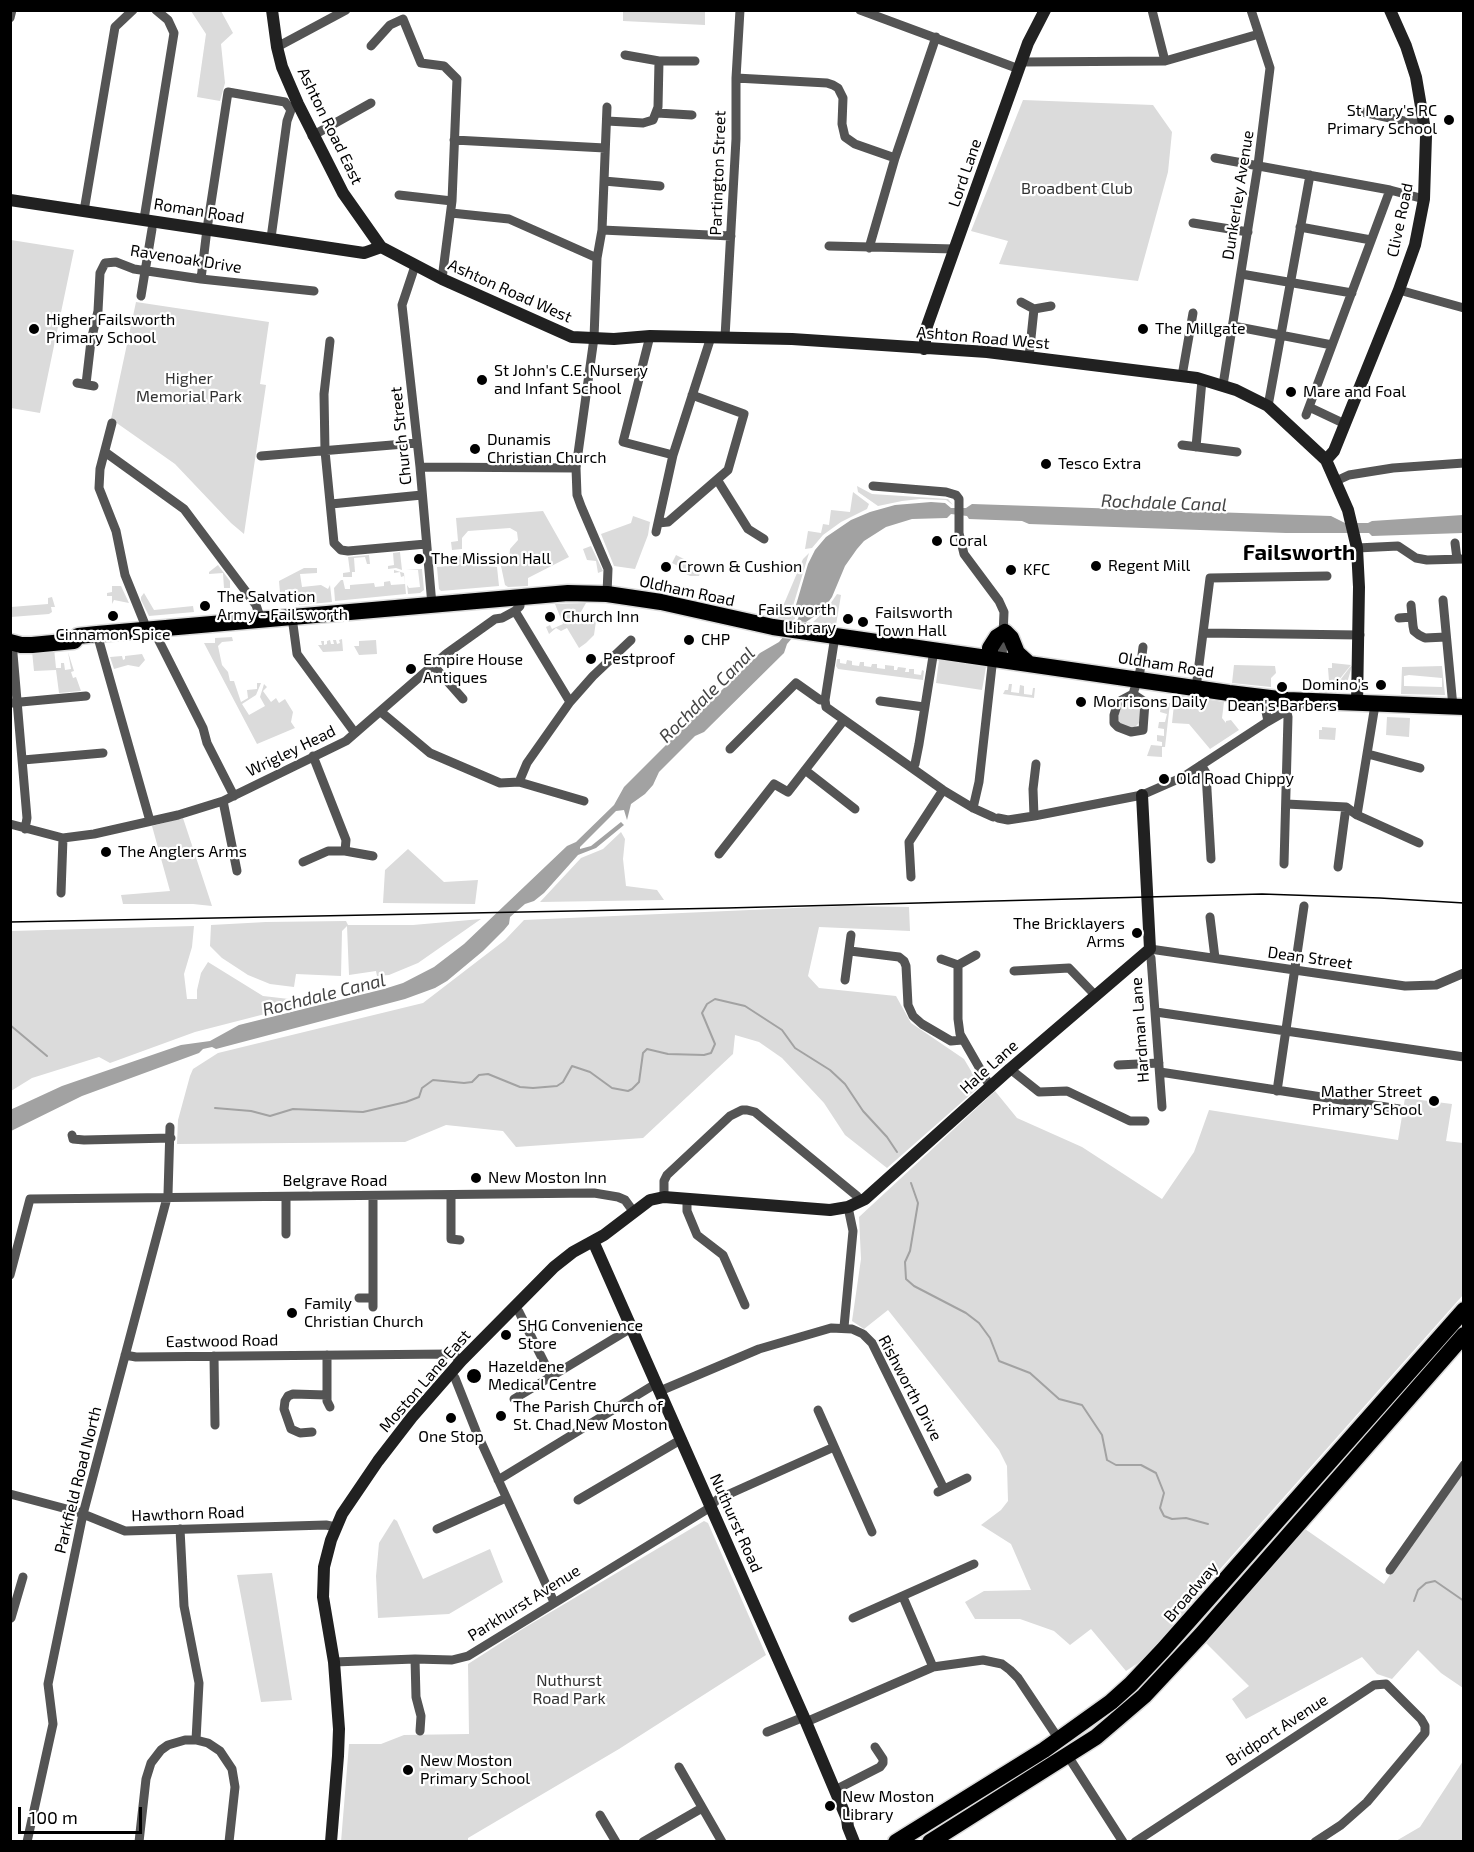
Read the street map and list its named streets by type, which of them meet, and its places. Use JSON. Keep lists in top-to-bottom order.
{
  "streets": {
    "highway": ["Oldham Road", "Broadway"],
    "street": [
      "Ashton Road East",
      "Partington Street",
      "Lord Lane",
      "Dunkerley Avenue",
      "Roman Road",
      "Clive Road",
      "Ravenoak Drive",
      "Ashton Road West",
      "Church Street",
      "Wrigley Head",
      "Dean Street",
      "Hardman Lane",
      "Hale Lane",
      "Belgrave Road",
      "Eastwood Road",
      "Moston Lane East",
      "Rishworth Drive",
      "Parkfield Road North",
      "Hawthorn Road",
      "Nuthurst Road",
      "Parkhurst Avenue",
      "Bridport Avenue"
    ]
  },
  "crossings": [
    ["Ashton Road East", "Roman Road"],
    ["Ashton Road East", "Ashton Road West"],
    ["Partington Street", "Ashton Road West"],
    ["Lord Lane", "Ashton Road West"],
    ["Dunkerley Avenue", "Ashton Road West"],
    ["Roman Road", "Ashton Road West"],
    ["Clive Road", "Ashton Road West"],
    ["Ashton Road West", "Church Street"],
    ["Ashton Road West", "Oldham Road"],
    ["Church Street", "Oldham Road"],
    ["Oldham Road", "Wrigley Head"],
    ["Dean Street", "Hardman Lane"],
    ["Dean Street", "Hale Lane"],
    ["Hardman Lane", "Hale Lane"],
    ["Hale Lane", "Moston Lane East"],
    ["Belgrave Road", "Moston Lane East"],
    ["Belgrave Road", "Parkfield Road North"],
    ["Eastwood Road", "Moston Lane East"],
    ["Eastwood Road", "Parkfield Road North"],
    ["Moston Lane East", "Hawthorn Road"],
    ["Moston Lane East", "Nuthurst Road"],
    ["Moston Lane East", "Parkhurst Avenue"],
    ["Parkfield Road North", "Hawthorn Road"],
    ["Nuthurst Road", "Parkhurst Avenue"]
  ],
  "districts": ["Failsworth"],
  "water": ["Rochdale Canal"],
  "parks": ["Broadbent Club", "Higher Memorial Park", "Nuthurst Road Park"],
  "places": [
    "St Mary's RC Primary School",
    "Higher Failsworth Primary School",
    "The Millgate",
    "St John's C.E. Nursery and Infant School",
    "Mare and Foal",
    "Dunamis Christian Church",
    "Tesco Extra",
    "Coral",
    "The Mission Hall",
    "Regent Mill",
    "Crown & Cushion",
    "KFC",
    "The Salvation Army - Failsworth",
    "Cinnamon Spice",
    "Church Inn",
    "Failsworth Library",
    "Failsworth Town Hall",
    "CHP",
    "Pestproof",
    "Empire House Antiques",
    "Domino's",
    "Dean's Barbers",
    "Morrisons Daily",
    "Old Road Chippy",
    "The Anglers Arms",
    "The Bricklayers Arms",
    "Mather Street Primary School",
    "New Moston Inn",
    "Family Christian Church",
    "SHG Convenience Store",
    "Hazeldene Medical Centre",
    "The Parish Church of St. Chad New Moston",
    "One Stop",
    "New Moston Primary School",
    "New Moston Library"
  ],
  "scale_bar": "100 m"
}
